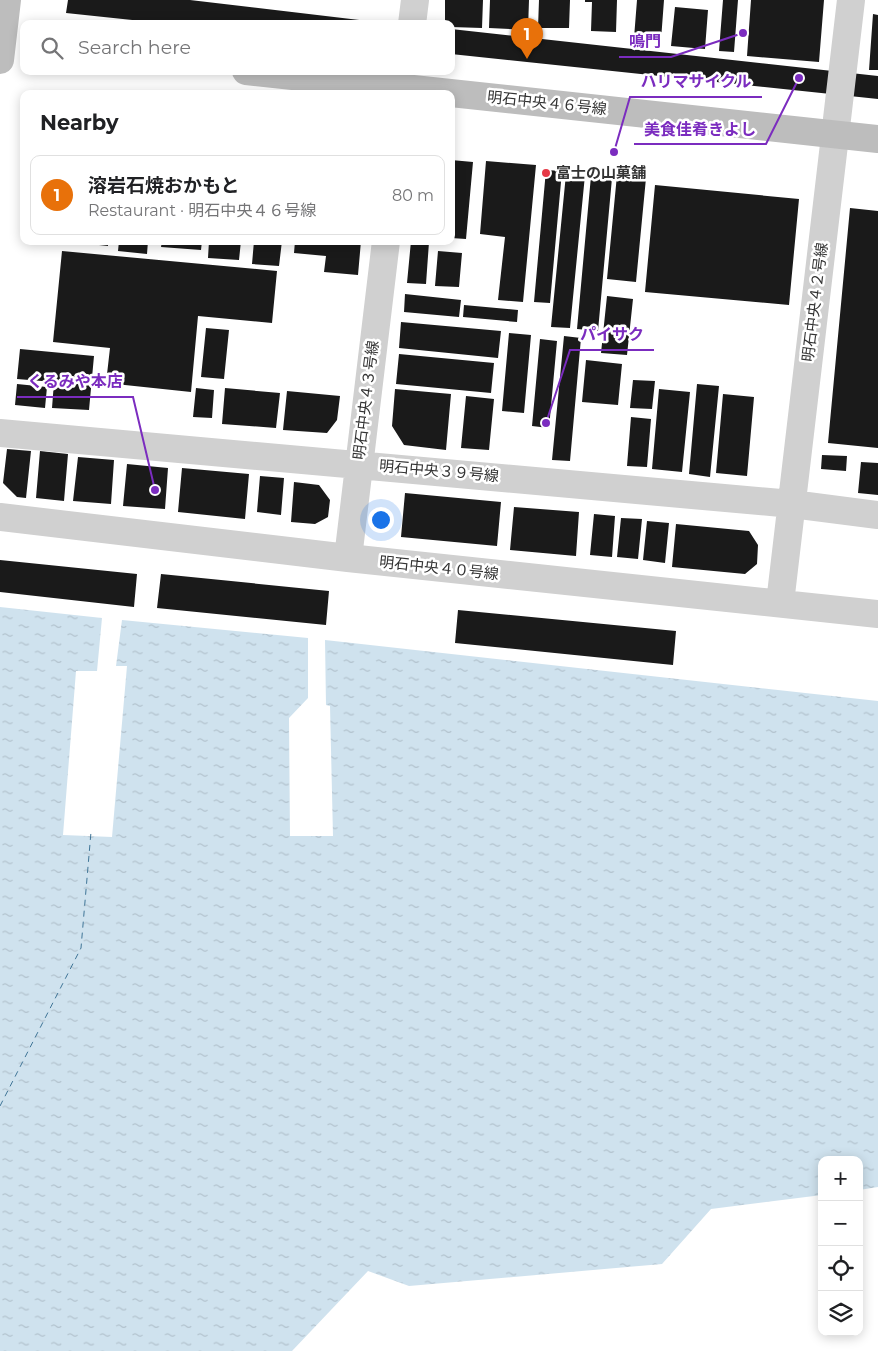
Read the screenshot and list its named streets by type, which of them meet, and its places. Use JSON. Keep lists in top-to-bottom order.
{
  "streets": {
    "street": [
      "明石中央４６号線",
      "明石中央４２号線",
      "明石中央４３号線",
      "明石中央３９号線",
      "明石中央４０号線"
    ]
  },
  "crossings": [
    ["明石中央４６号線", "明石中央４２号線"],
    ["明石中央４２号線", "明石中央３９号線"],
    ["明石中央４２号線", "明石中央４０号線"],
    ["明石中央４３号線", "明石中央３９号線"],
    ["明石中央４３号線", "明石中央４０号線"]
  ],
  "places": [
    "鳴門",
    "美食佳肴きよし",
    "ハリマサイクル",
    "富士の山菓舗",
    "パイサク",
    "くるみや本店"
  ],
  "page": {
    "pins": "1",
    "search": "Search here",
    "heading": "Nearby",
    "list": [
      {
        "mark": "1",
        "name": "溶岩石焼おかもと",
        "note": "Restaurant · 明石中央４６号線",
        "value": "80 m"
      }
    ],
    "map_buttons": ["+", "−"]
  }
}
